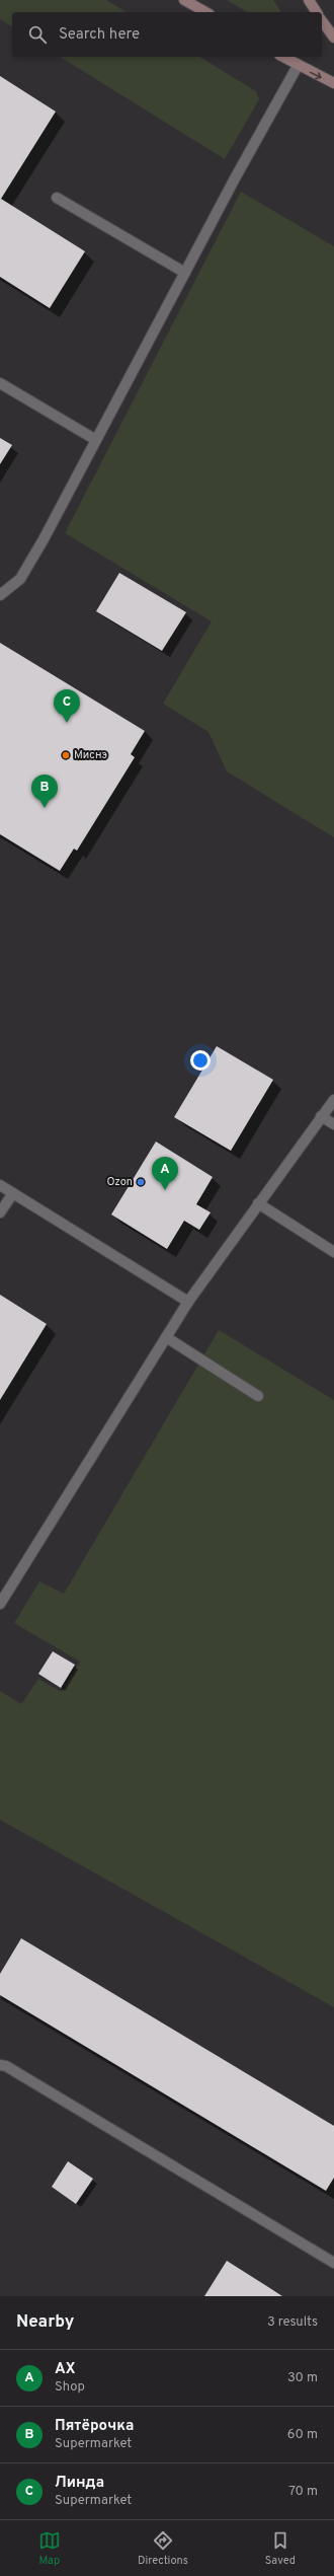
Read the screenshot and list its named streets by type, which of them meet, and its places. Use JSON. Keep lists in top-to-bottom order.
{
  "places": ["Миснэ", "Ozon"],
  "page": {
    "search": "Search here",
    "pins": ["C", "B", "A"],
    "heading": ["Nearby", "3 results"],
    "list": [
      {
        "mark": "A",
        "name": "АХ",
        "note": "Shop",
        "value": "30 m"
      },
      {
        "mark": "B",
        "name": "Пятёрочка",
        "note": "Supermarket",
        "value": "60 m"
      },
      {
        "mark": "C",
        "name": "Линда",
        "note": "Supermarket",
        "value": "70 m"
      }
    ],
    "nav": ["Map", "Directions", "Saved"]
  }
}
